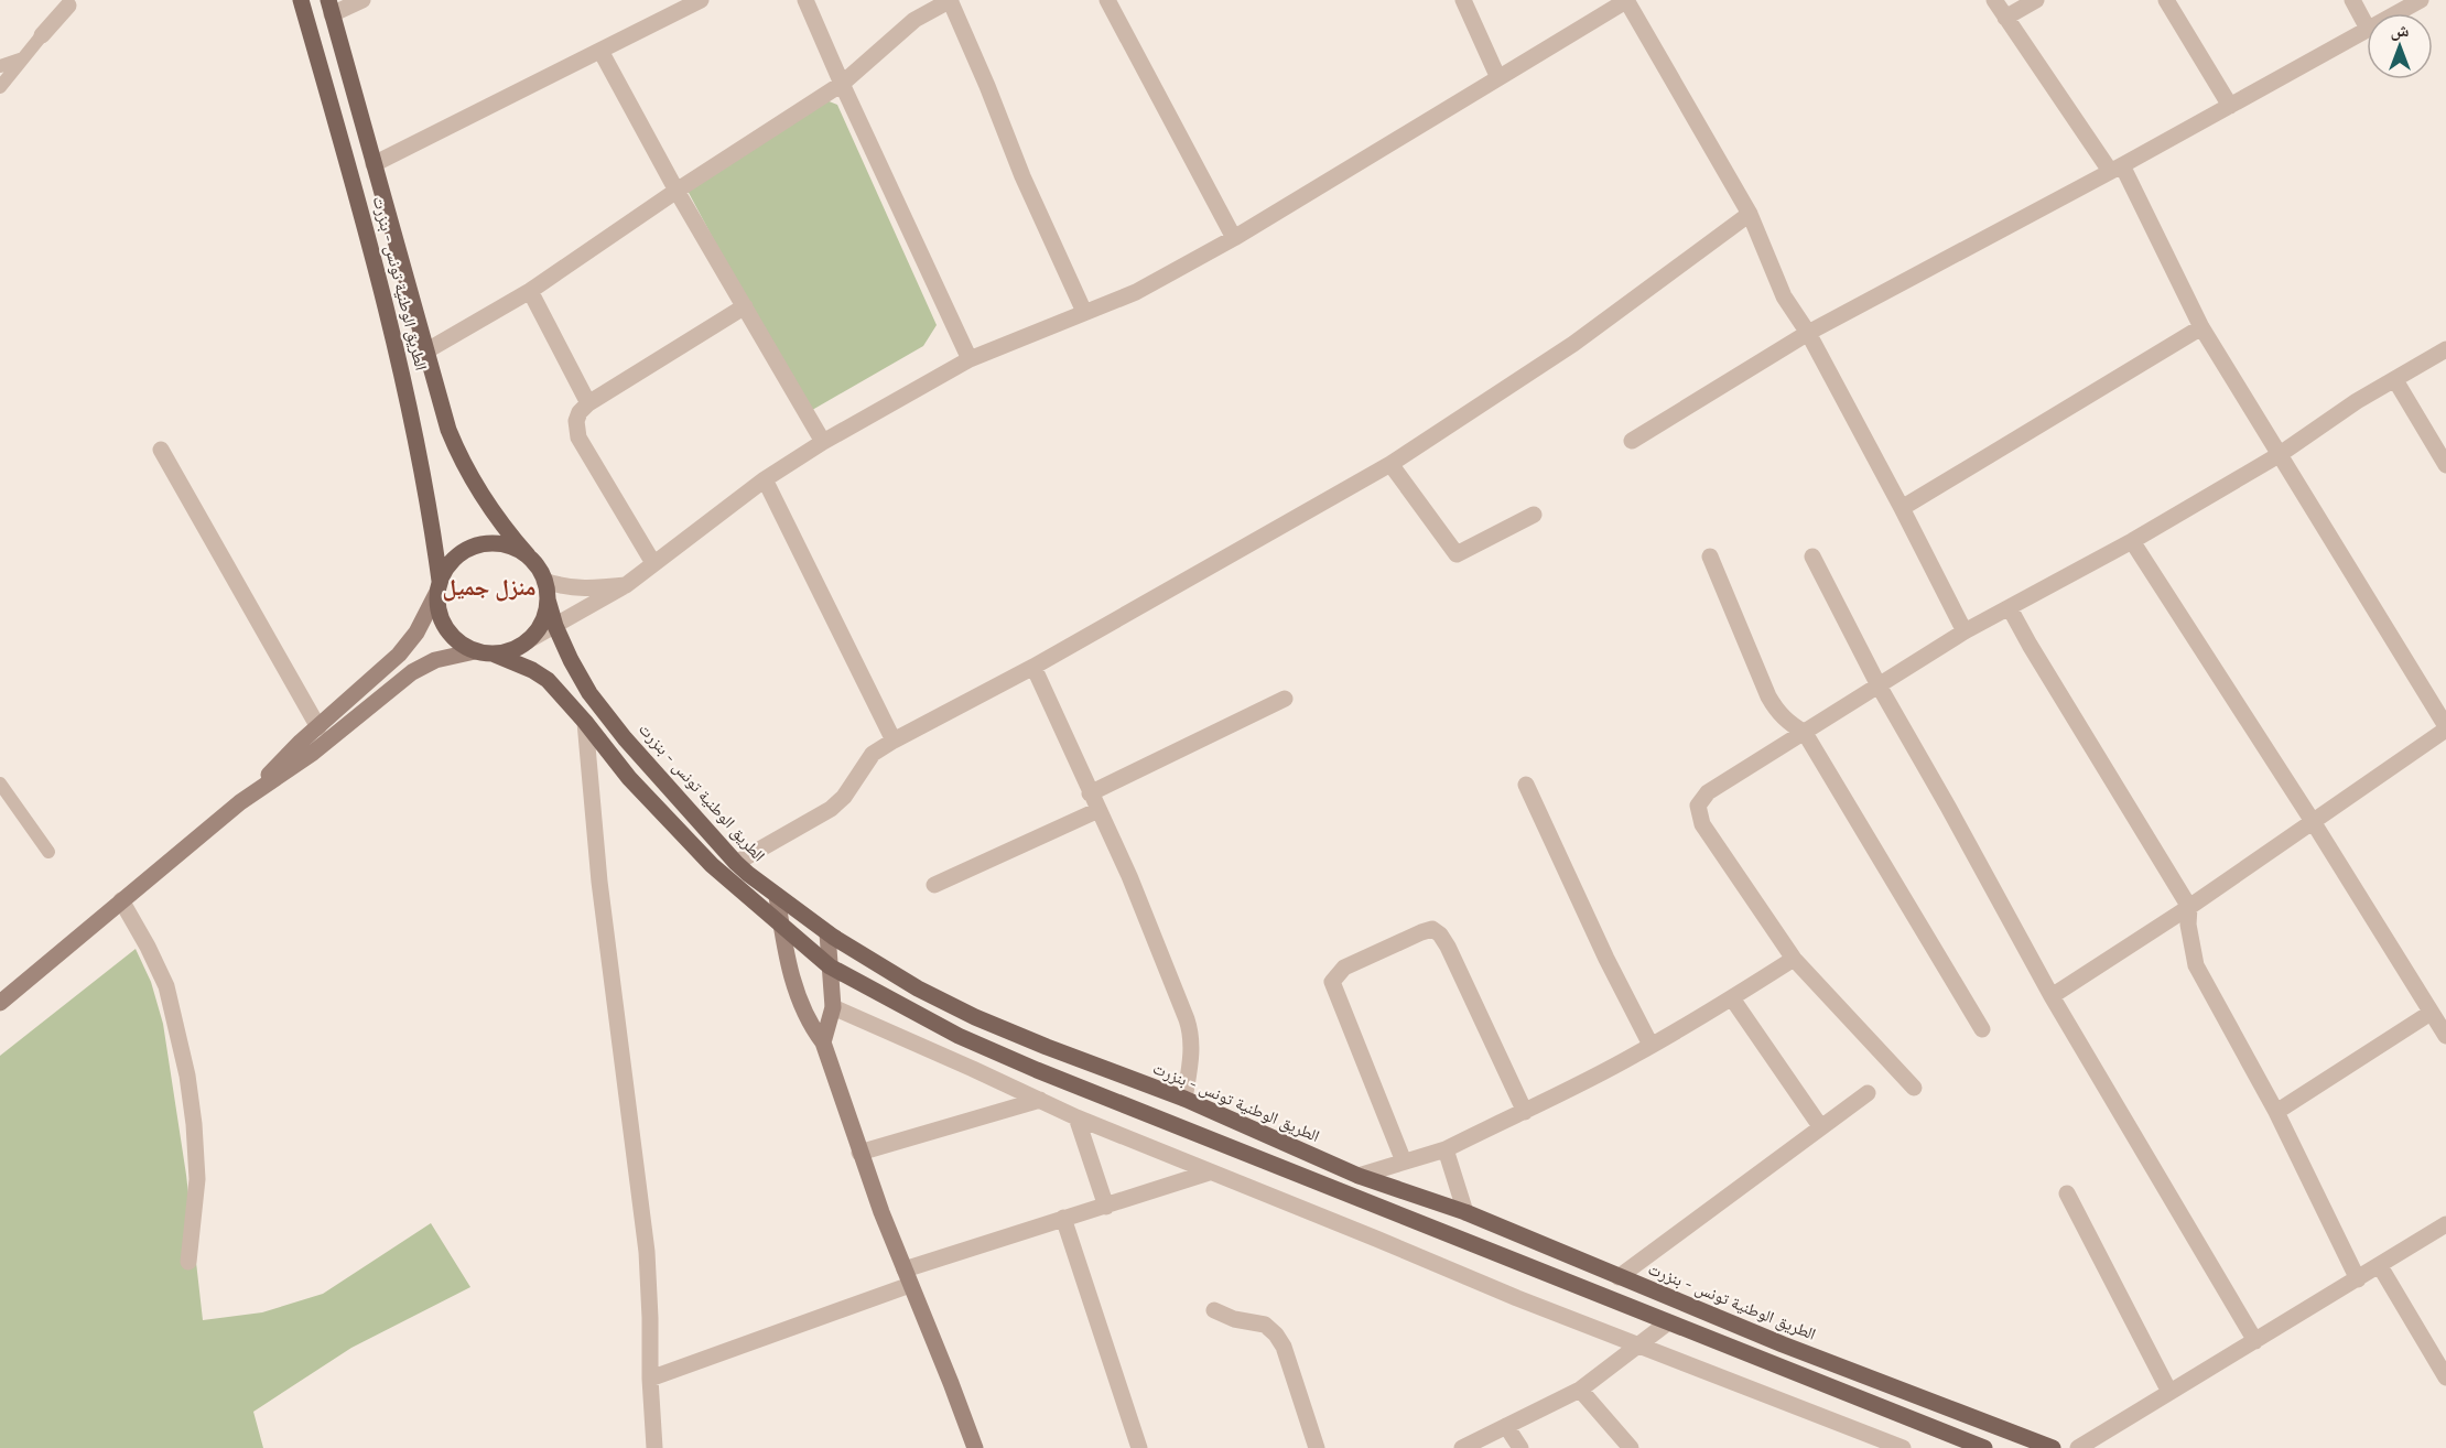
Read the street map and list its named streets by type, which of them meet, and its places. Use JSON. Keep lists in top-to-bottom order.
{
  "streets": {
    "main road": ["الطريق الوطنية تونس - بنزرت"]
  },
  "districts": ["منزل جميل"],
  "north": "top"
}
